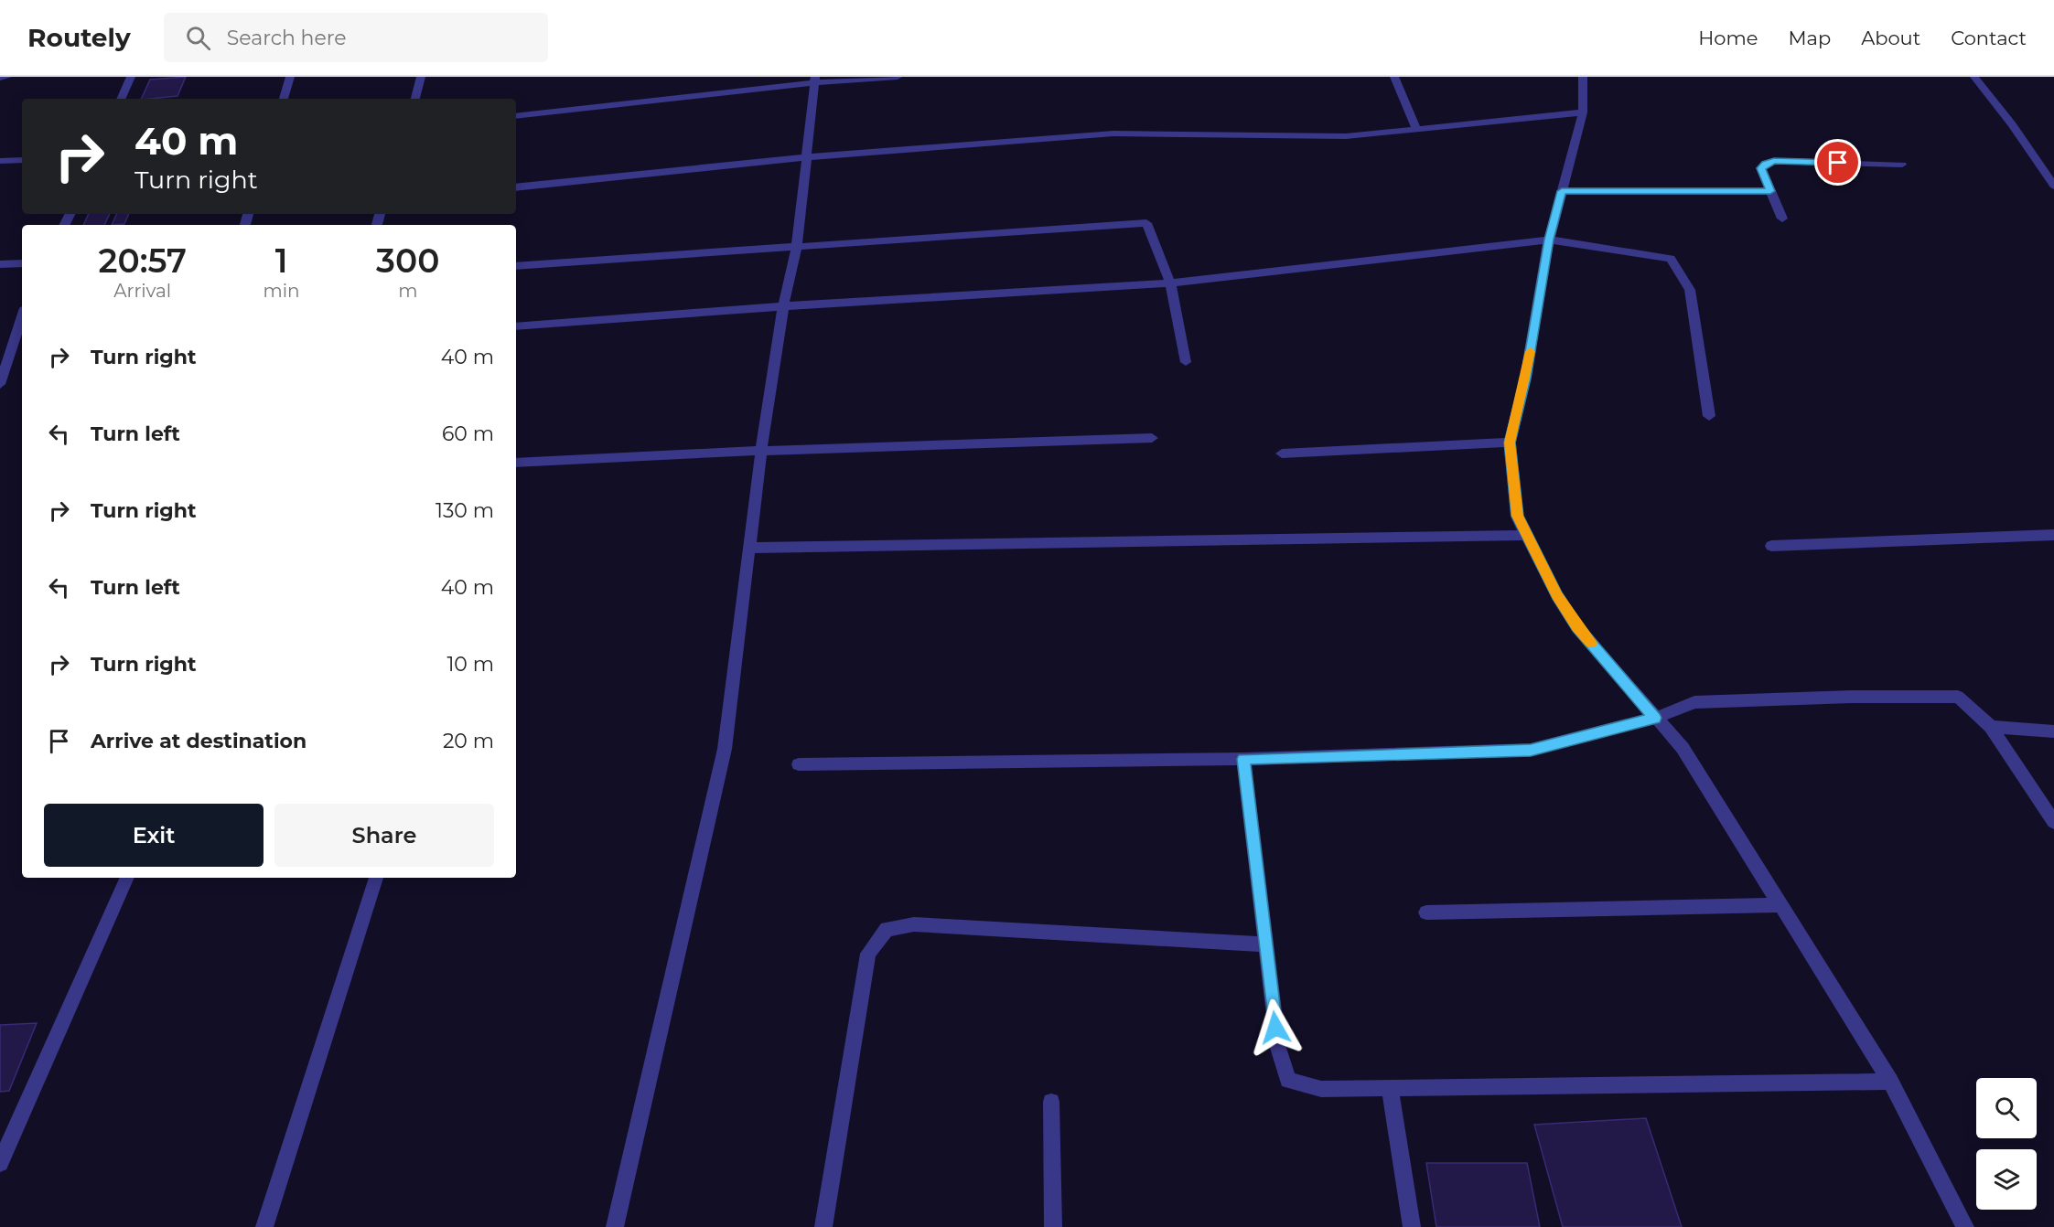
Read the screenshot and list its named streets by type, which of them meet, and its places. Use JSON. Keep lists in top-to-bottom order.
{
  "page": {
    "header": "Routely",
    "search": "Search here",
    "nav": [
      "Home",
      "Map",
      "About",
      "Contact"
    ],
    "turn": ["40 m", "Turn right"],
    "eta": [
      "20:57",
      "Arrival",
      "1",
      "min",
      "300",
      "m"
    ],
    "list": [
      {
        "name": "Turn right",
        "value": "40 m"
      },
      {
        "name": "Turn left",
        "value": "60 m"
      },
      {
        "name": "Turn right",
        "value": "130 m"
      },
      {
        "name": "Turn left",
        "value": "40 m"
      },
      {
        "name": "Turn right",
        "value": "10 m"
      },
      {
        "name": "Arrive at destination",
        "value": "20 m"
      }
    ],
    "buttons": ["Exit", "Share"]
  }
}
